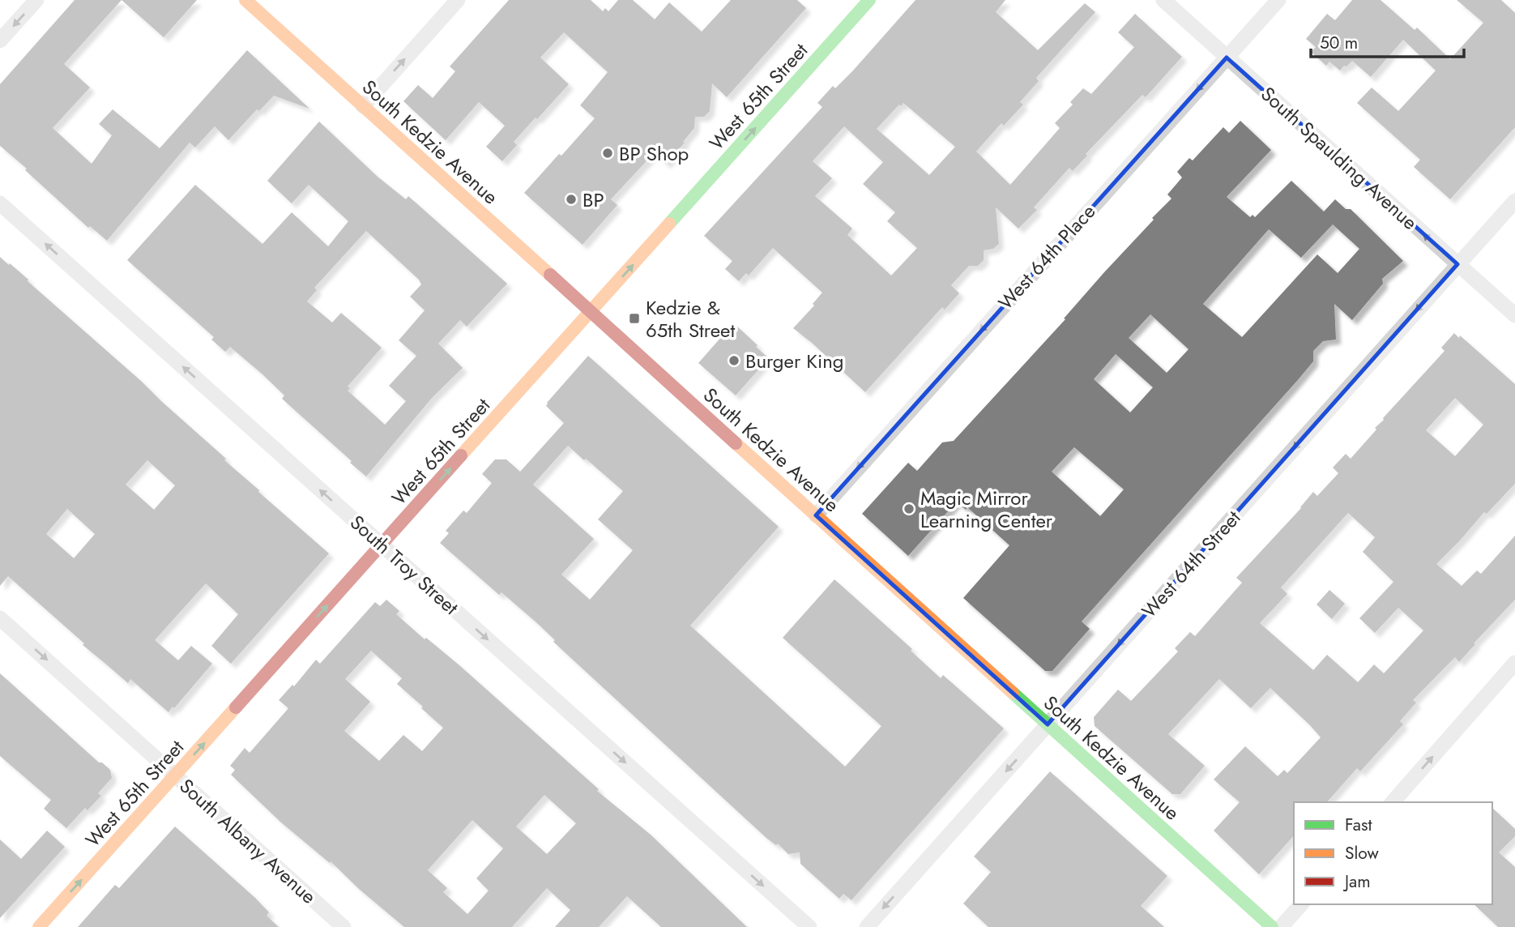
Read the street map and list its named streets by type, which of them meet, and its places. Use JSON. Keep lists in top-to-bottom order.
{
  "streets": {
    "main road": ["West 65th Street", "South Kedzie Avenue"],
    "street": [
      "South Spaulding Avenue",
      "West 64th Place",
      "West 64th Street",
      "South Troy Street",
      "South Albany Avenue"
    ]
  },
  "crossings": [
    ["West 65th Street", "South Kedzie Avenue"],
    ["West 65th Street", "South Troy Street"],
    ["West 65th Street", "South Albany Avenue"],
    ["South Kedzie Avenue", "West 64th Place"],
    ["South Kedzie Avenue", "West 64th Street"],
    ["South Spaulding Avenue", "West 64th Place"],
    ["South Spaulding Avenue", "West 64th Street"]
  ],
  "one_way": [
    "West 65th Street",
    "South Spaulding Avenue",
    "West 64th Place",
    "West 64th Street",
    "South Albany Avenue"
  ],
  "places": {
    "other": [
      "BP Shop",
      "BP",
      "Burger King",
      "Magic Mirror Learning Center"
    ],
    "transit": ["Kedzie & 65th Street"]
  },
  "legend": ["Fast", "Slow", "Jam"],
  "scale_bar": "50 m"
}
